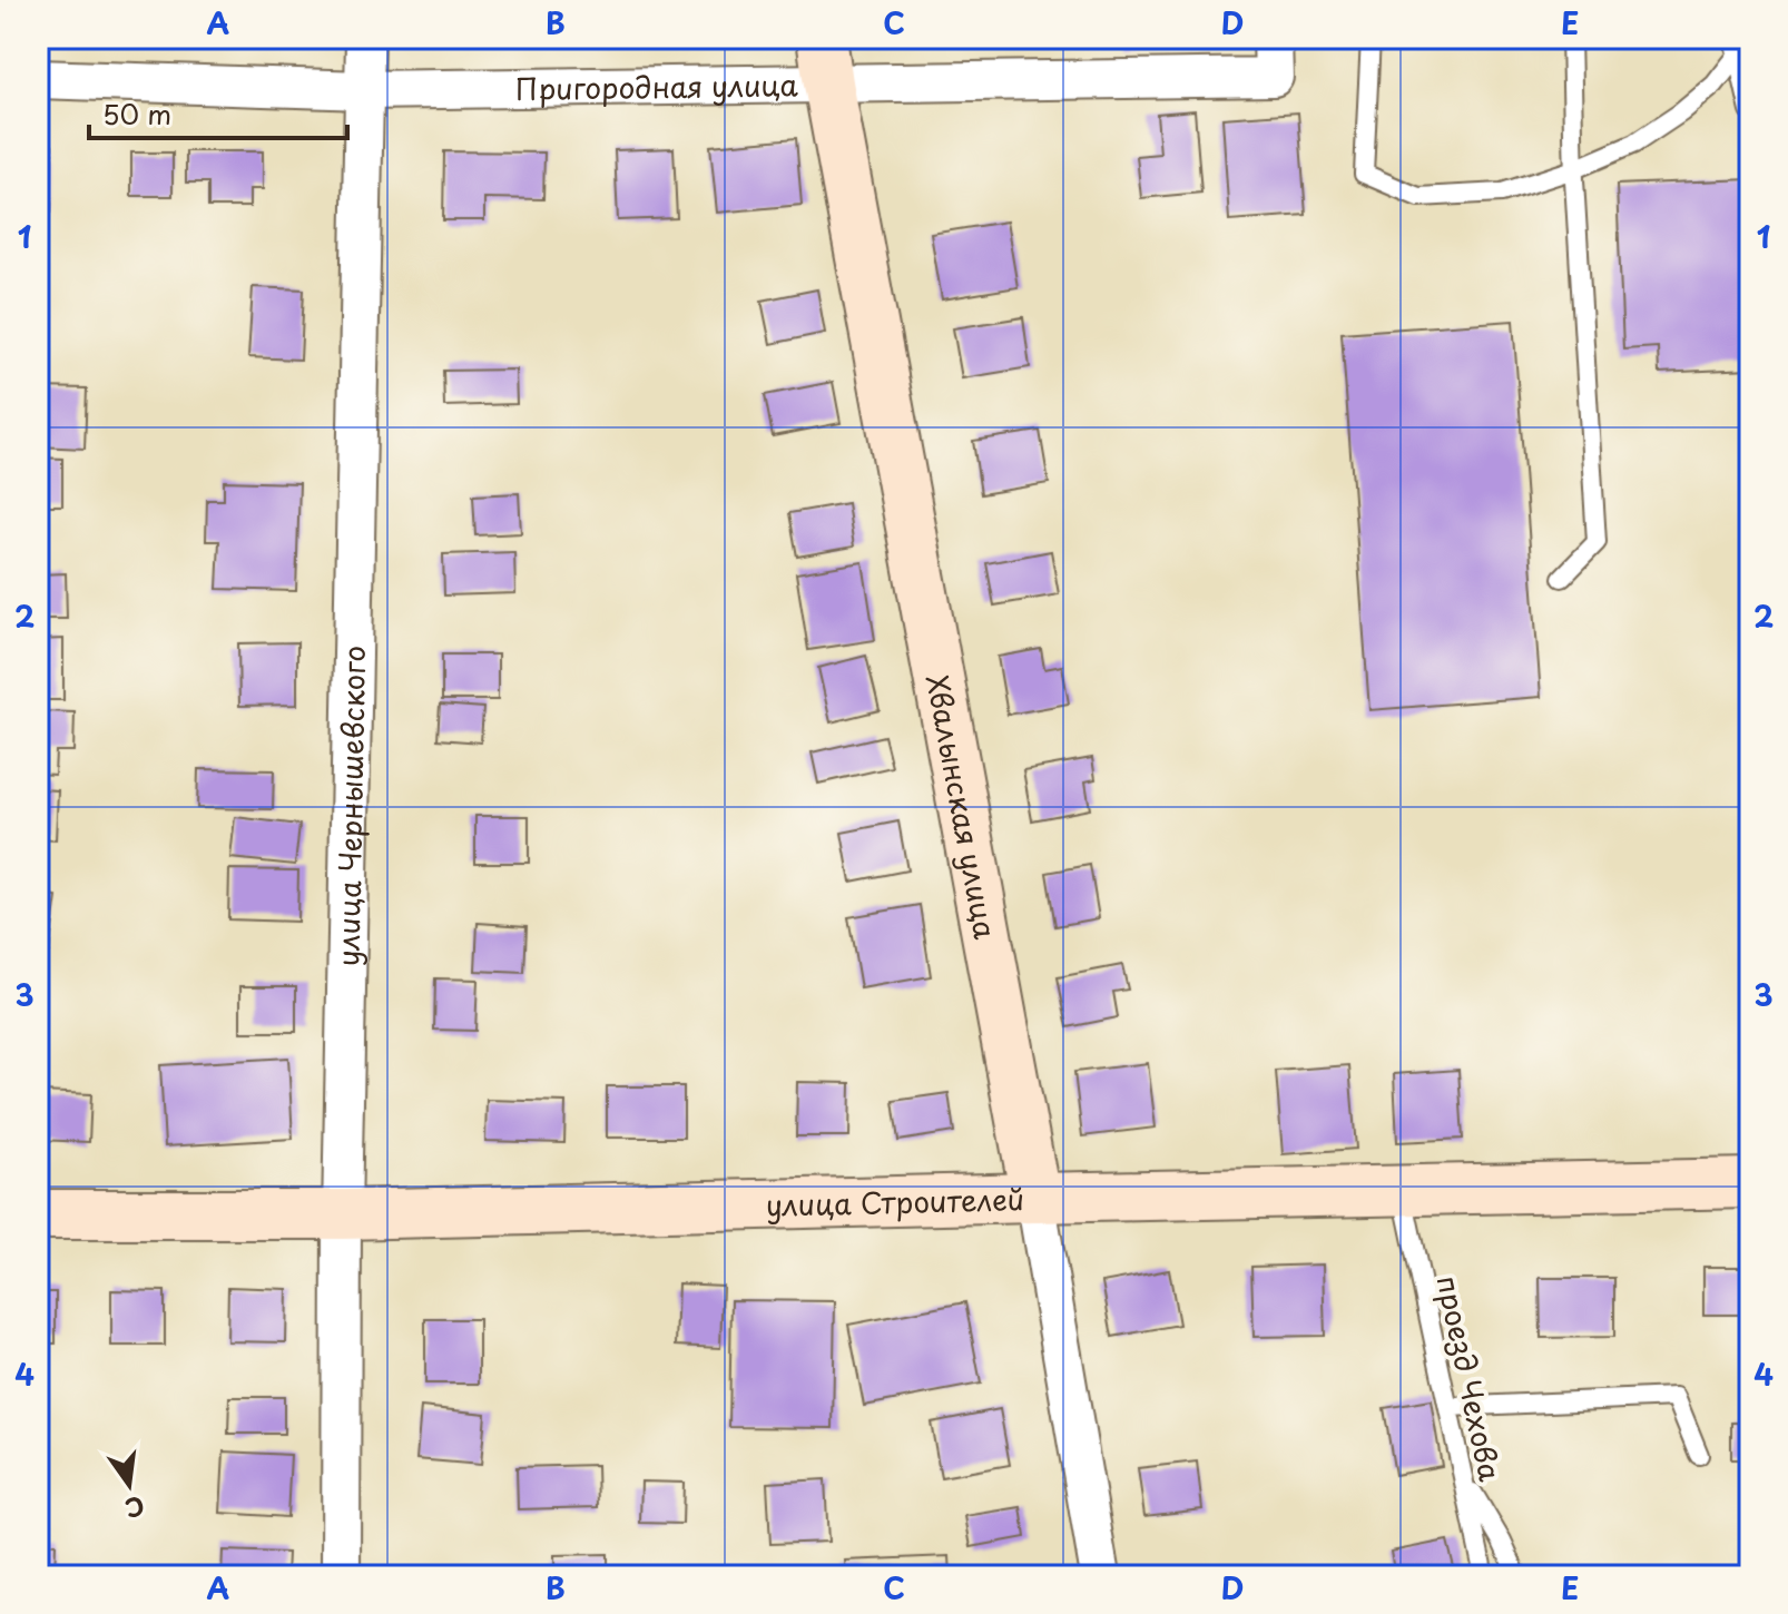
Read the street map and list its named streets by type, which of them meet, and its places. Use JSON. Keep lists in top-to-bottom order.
{
  "streets": {
    "street": [
      "Пригородная улица",
      "улица Чернышевского",
      "Хвалынская улица",
      "улица Строителей"
    ],
    "lane": ["проезд Чехова"]
  },
  "crossings": [
    ["Пригородная улица", "улица Чернышевского"],
    ["Пригородная улица", "Хвалынская улица"],
    ["улица Чернышевского", "улица Строителей"],
    ["Хвалынская улица", "улица Строителей"],
    ["улица Строителей", "проезд Чехова"]
  ],
  "scale_bar": "50 m",
  "north": "bottom",
  "grid": {
    "columns": [
      "A",
      "B",
      "C",
      "D",
      "E"
    ],
    "rows": [
      "1",
      "2",
      "3",
      "4"
    ]
  }
}
